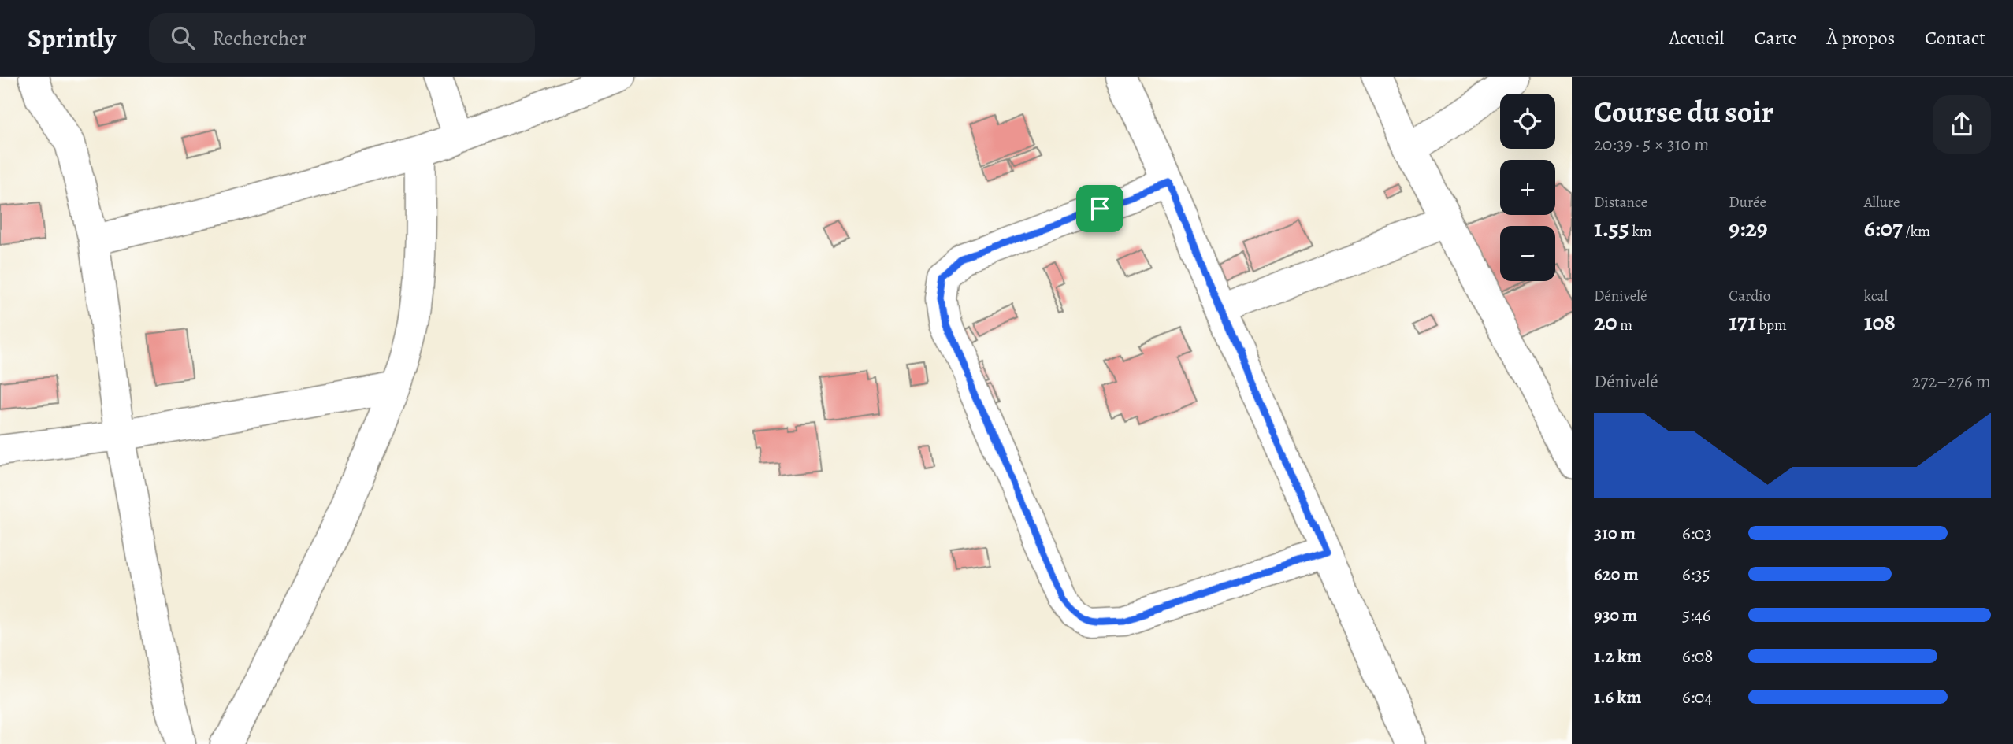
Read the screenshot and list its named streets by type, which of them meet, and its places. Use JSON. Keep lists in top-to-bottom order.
{
  "page": {
    "header": "Sprintly",
    "search": "Rechercher",
    "nav": [
      "Accueil",
      "Carte",
      "À propos",
      "Contact"
    ],
    "heading": ["Course du soir", "20:39 · 5 × 310 m"],
    "map_buttons": ["+", "−"],
    "stats": [
      ["Distance", "1.55 km"],
      ["Durée", "9:29"],
      ["Allure", "6:07 /km"],
      ["Dénivelé", "20 m"],
      ["Cardio", "171 bpm"],
      ["kcal", "108"]
    ],
    "chart": ["Dénivelé", "272–276 m"],
    "list": [
      {
        "name": "310 m",
        "note": "6:03"
      },
      {
        "name": "620 m",
        "note": "6:35"
      },
      {
        "name": "930 m",
        "note": "5:46"
      },
      {
        "name": "1.2 km",
        "note": "6:08"
      },
      {
        "name": "1.6 km",
        "note": "6:04"
      }
    ]
  }
}
